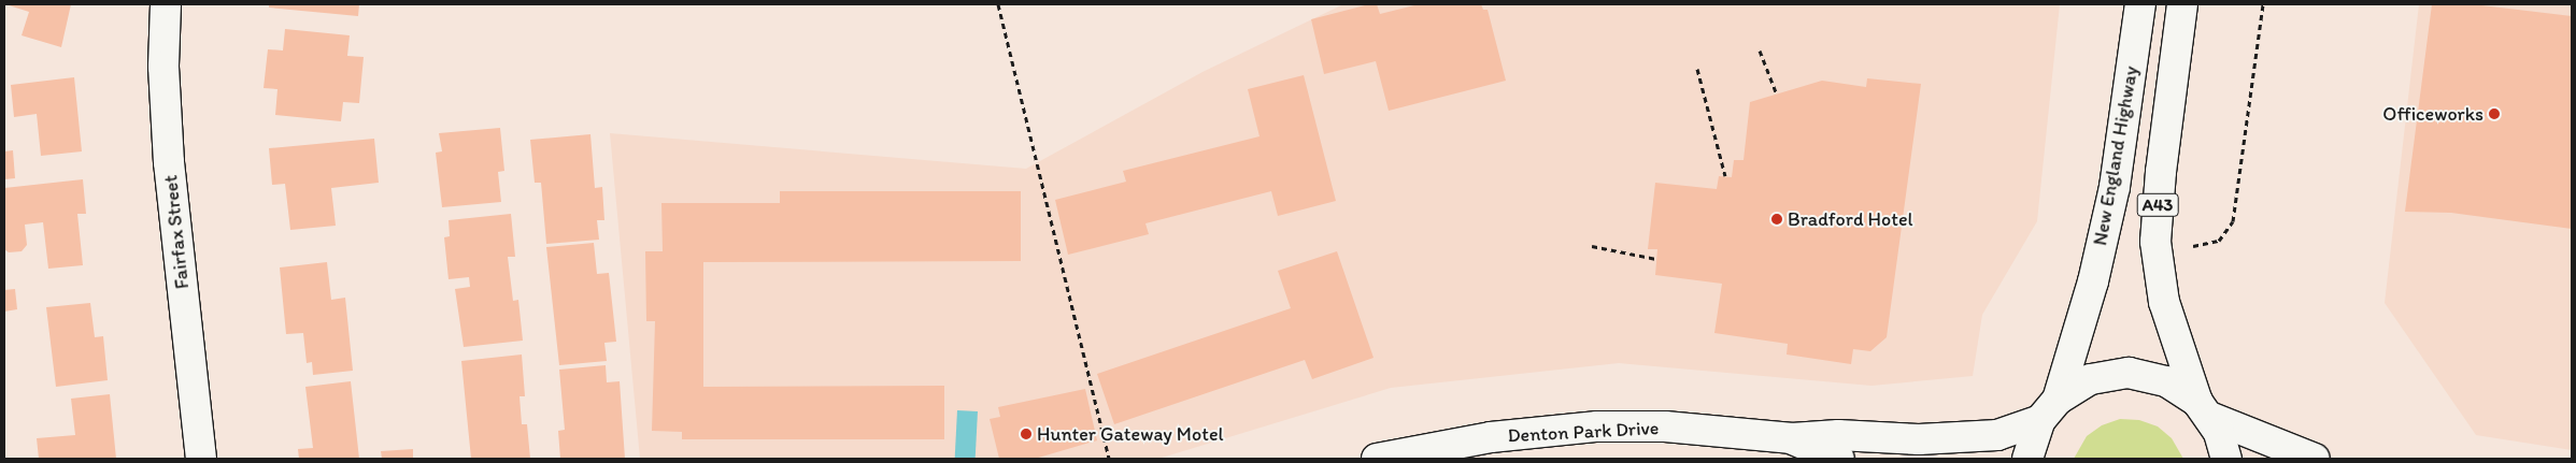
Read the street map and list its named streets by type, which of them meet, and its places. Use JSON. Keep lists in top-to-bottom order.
{
  "streets": {
    "main road": [
      "New England Highway",
      "A43",
      "Fairfax Street",
      "Denton Park Drive"
    ]
  },
  "crossings": [
    ["New England Highway", "A43"],
    ["New England Highway", "Denton Park Drive"],
    ["A43", "Denton Park Drive"]
  ],
  "places": ["Officeworks", "Bradford Hotel", "Hunter Gateway Motel"]
}
